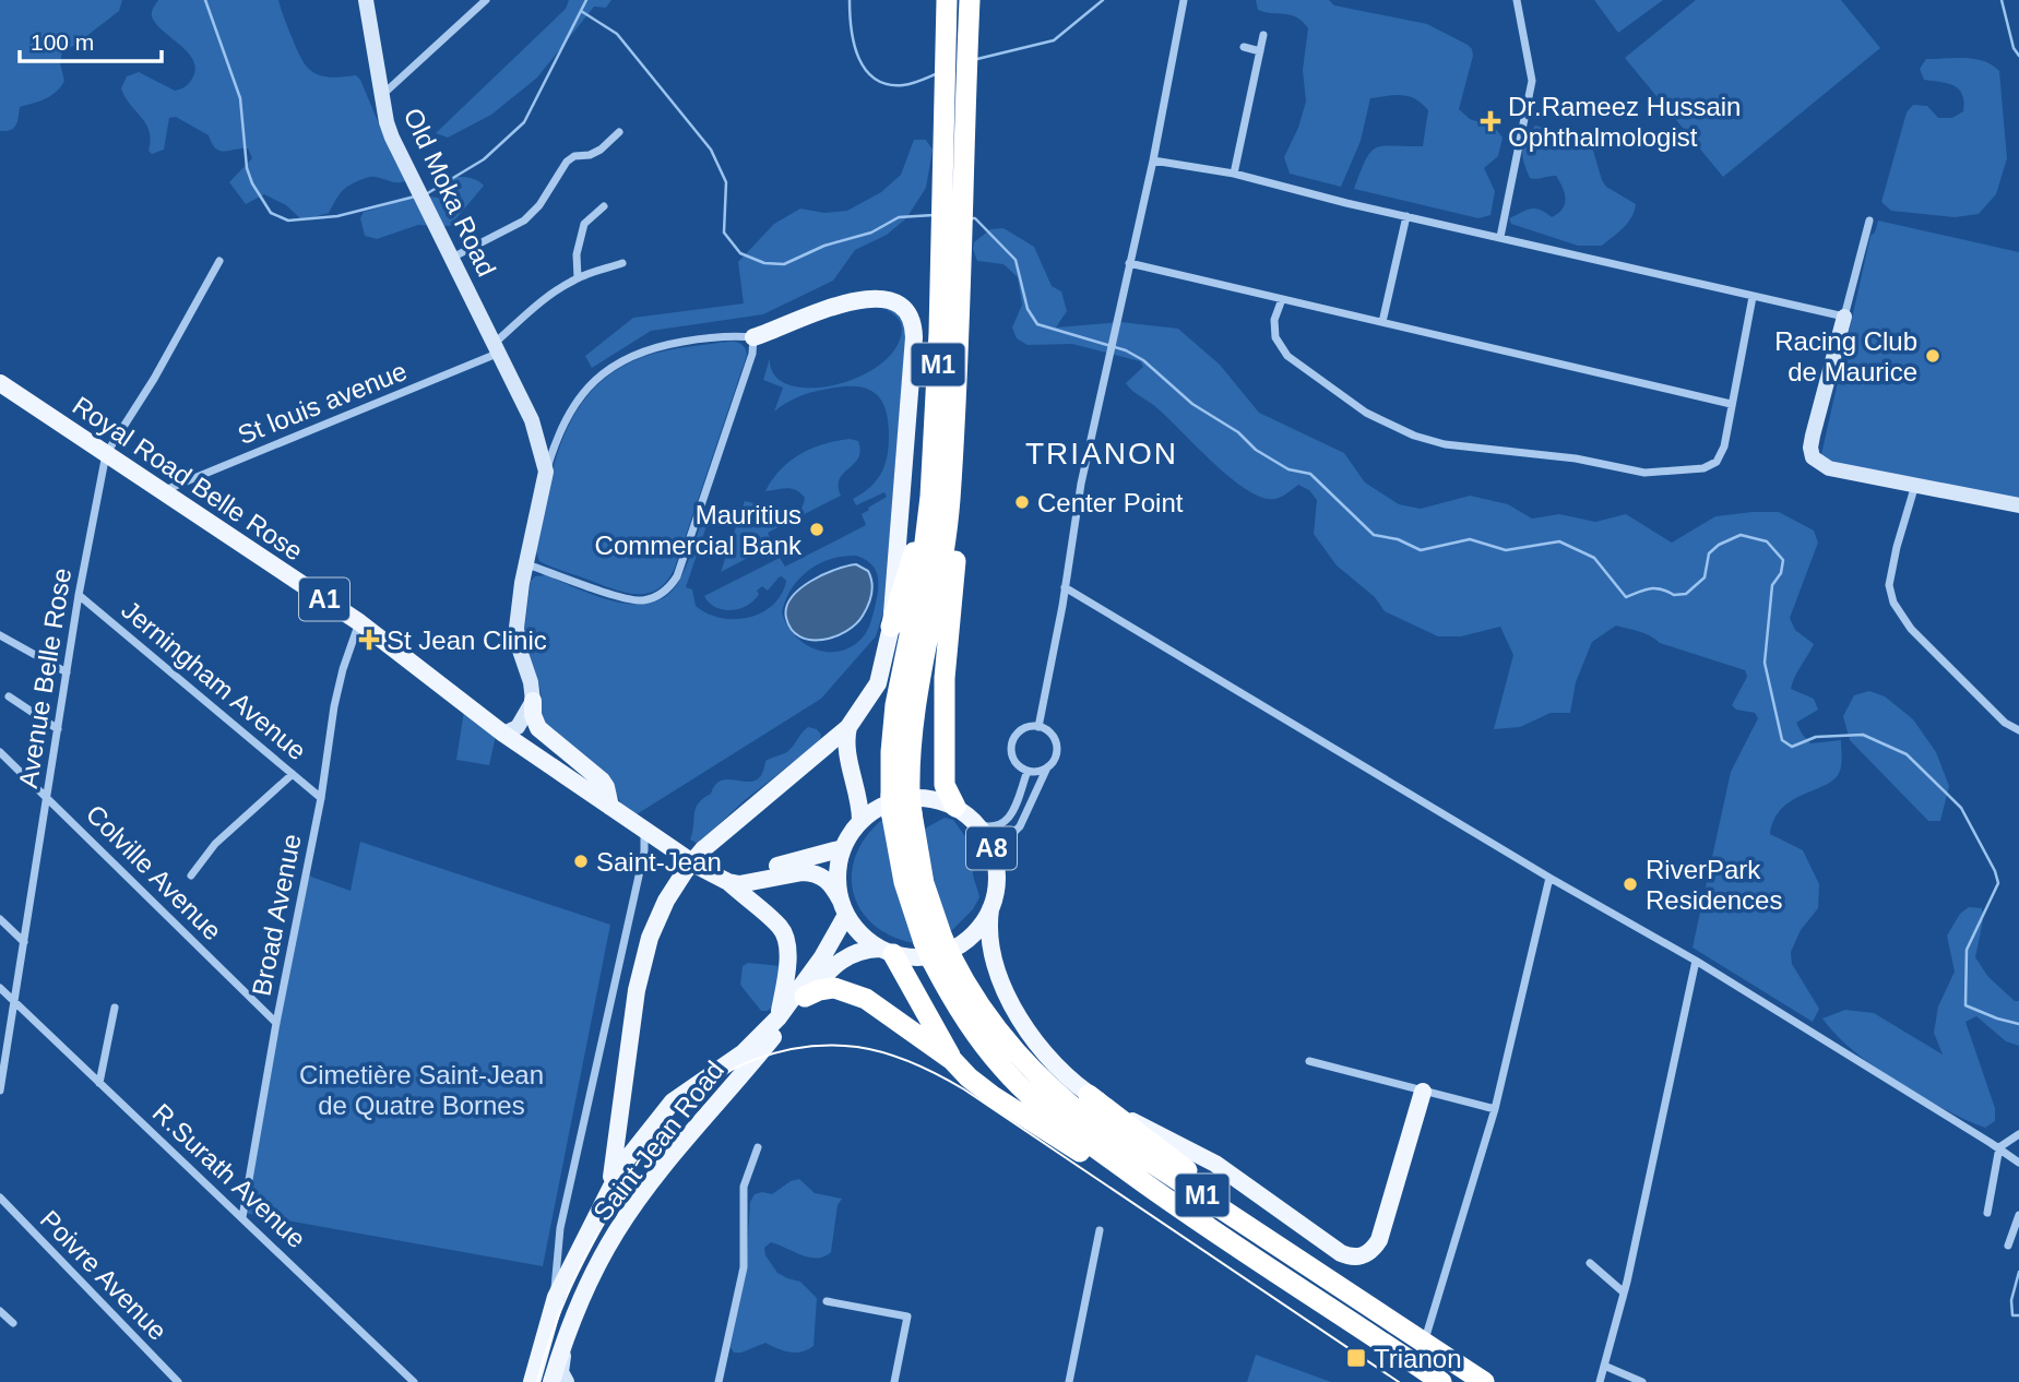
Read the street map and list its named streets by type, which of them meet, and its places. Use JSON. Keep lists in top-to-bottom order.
{
  "streets": {
    "highway": ["M1"],
    "main road": [
      "Royal Road Belle Rose",
      "A1",
      "A8",
      "Saint Jean Road"
    ],
    "street": [
      "Old Moka Road",
      "St louis avenue",
      "Avenue Belle Rose",
      "Jerningham Avenue",
      "Colville Avenue",
      "Broad Avenue",
      "R.Surath Avenue",
      "Poivre Avenue"
    ]
  },
  "crossings": [
    ["Old Moka Road", "St louis avenue"],
    ["St louis avenue", "Royal Road Belle Rose"],
    ["Royal Road Belle Rose", "Avenue Belle Rose"],
    ["Royal Road Belle Rose", "A8"],
    ["Royal Road Belle Rose", "Broad Avenue"],
    ["Royal Road Belle Rose", "Saint Jean Road"],
    ["Avenue Belle Rose", "Jerningham Avenue"],
    ["Avenue Belle Rose", "Colville Avenue"],
    ["Avenue Belle Rose", "R.Surath Avenue"],
    ["Jerningham Avenue", "Broad Avenue"],
    ["A8", "Saint Jean Road"],
    ["Colville Avenue", "Broad Avenue"],
    ["Broad Avenue", "R.Surath Avenue"]
  ],
  "districts": ["TRIANON"],
  "parks": ["Cimetière Saint-Jean de Quatre Bornes"],
  "places": {
    "health": ["Dr.Rameez Hussain Ophthalmologist", "St Jean Clinic"],
    "other": [
      "Racing Club de Maurice",
      "Center Point",
      "Mauritius Commercial Bank",
      "Saint-Jean",
      "RiverPark Residences"
    ],
    "transit": ["Trianon"]
  },
  "scale_bar": "100 m"
}
